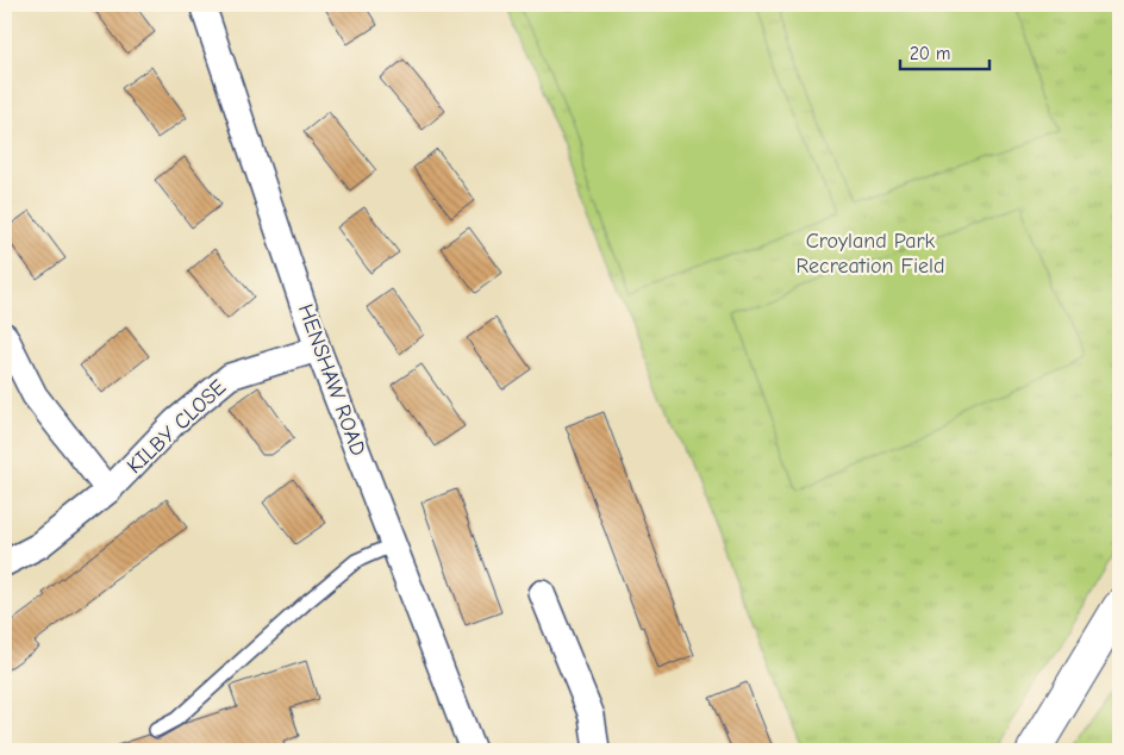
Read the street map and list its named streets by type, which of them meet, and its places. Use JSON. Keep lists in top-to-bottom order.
{
  "streets": {
    "street": ["HENSHAW ROAD", "KILBY CLOSE"]
  },
  "crossings": [
    ["HENSHAW ROAD", "KILBY CLOSE"]
  ],
  "parks": ["Croyland Park Recreation Field"],
  "scale_bar": "20 m"
}
